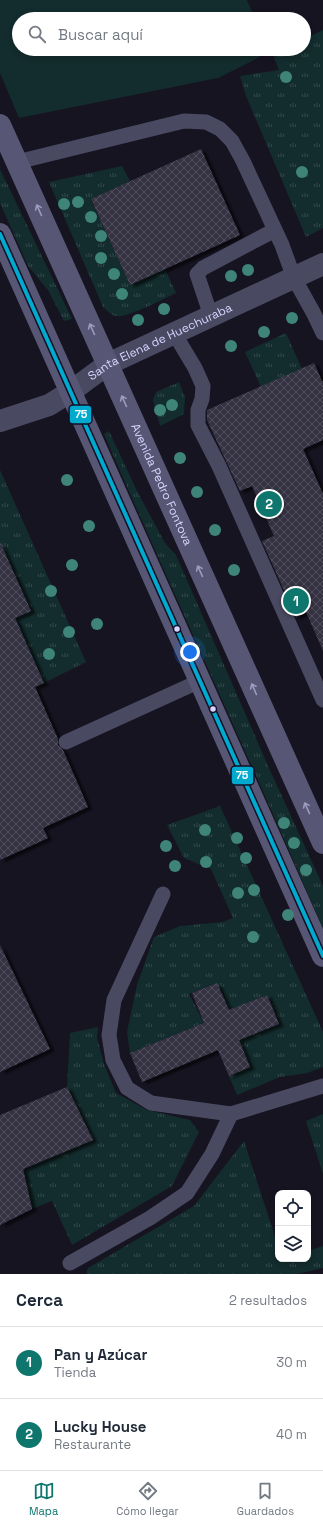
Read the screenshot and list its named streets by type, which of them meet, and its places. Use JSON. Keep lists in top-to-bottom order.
{
  "streets": {
    "street": ["Santa Elena de Huechuraba", "Avenida Pedro Fontova"]
  },
  "crossings": [
    ["Santa Elena de Huechuraba", "Avenida Pedro Fontova"]
  ],
  "lines": ["transit line 75"],
  "page": {
    "search": "Buscar aquí",
    "pins": ["2", "1"],
    "heading": ["Cerca", "2 resultados"],
    "list": [
      {
        "mark": "1",
        "name": "Pan y Azúcar",
        "note": "Tienda",
        "value": "30 m"
      },
      {
        "mark": "2",
        "name": "Lucky House",
        "note": "Restaurante",
        "value": "40 m"
      }
    ],
    "nav": ["Mapa", "Cómo llegar", "Guardados"]
  }
}
